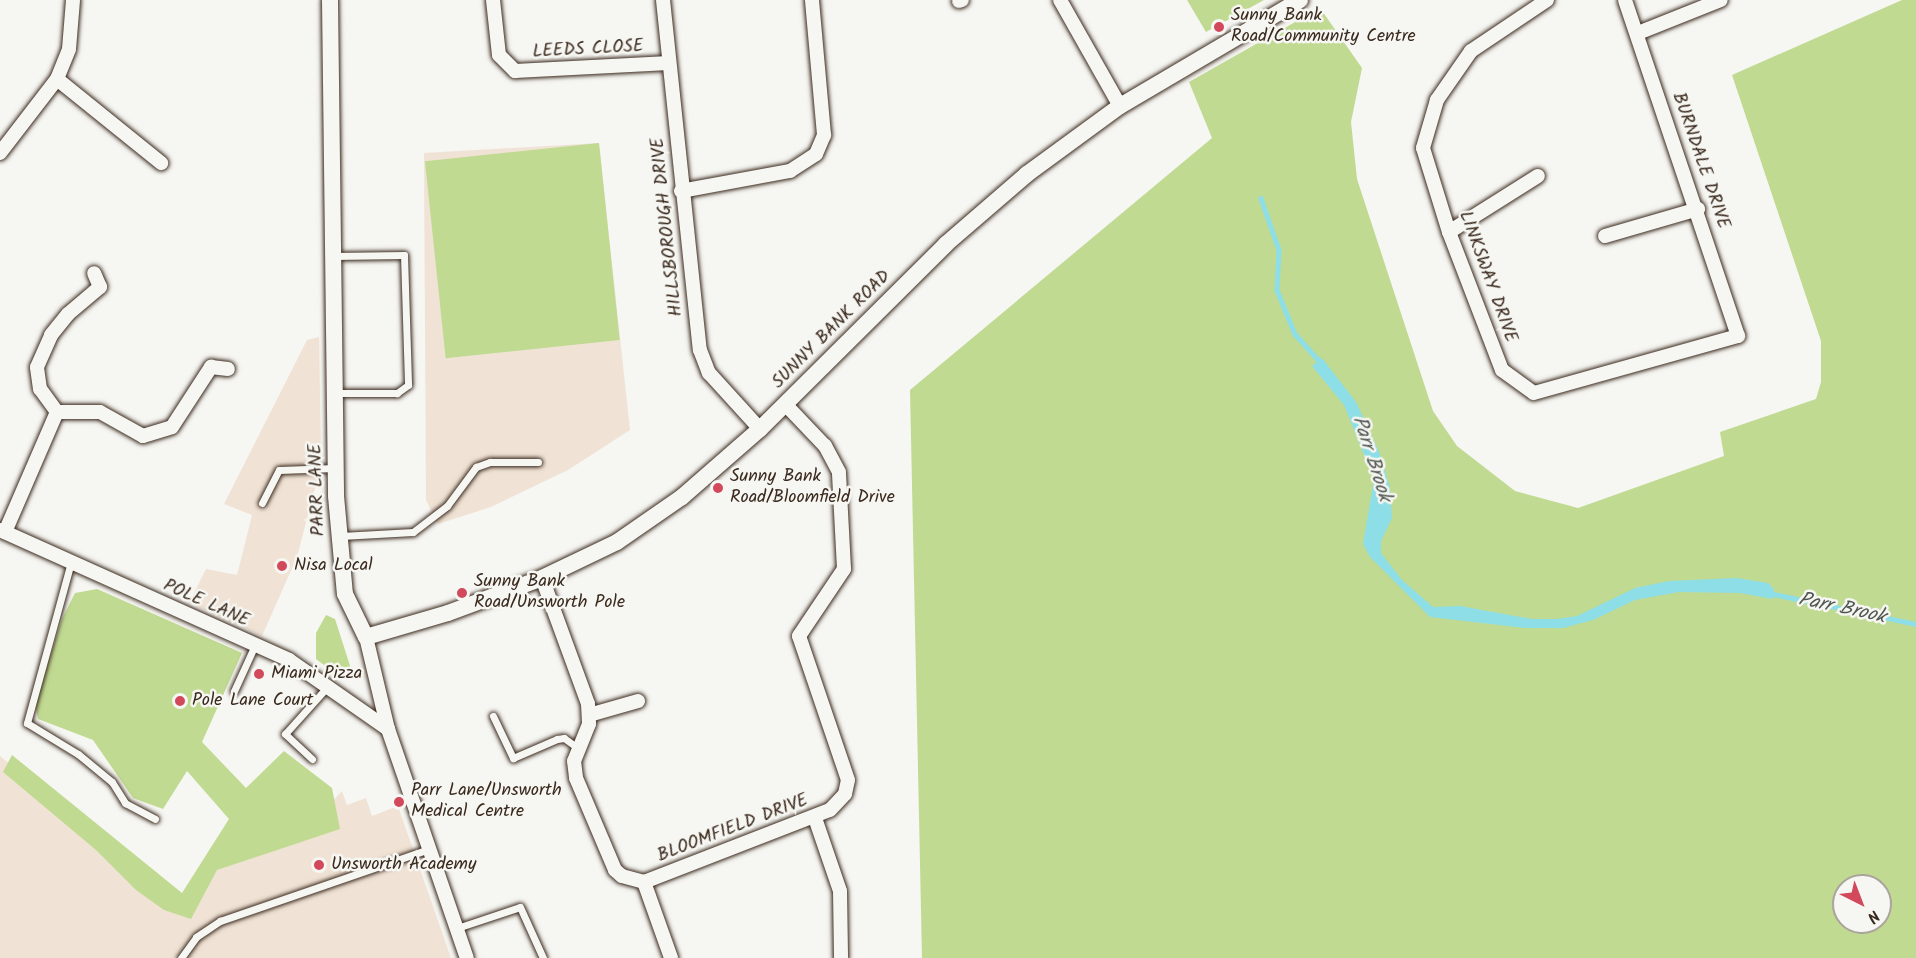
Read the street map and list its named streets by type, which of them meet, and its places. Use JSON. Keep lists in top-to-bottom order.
{
  "streets": {
    "street": [
      "LEEDS CLOSE",
      "BURNDALE DRIVE",
      "HILLSBOROUGH DRIVE",
      "LINKSWAY DRIVE",
      "SUNNY BANK ROAD",
      "PARR LANE",
      "POLE LANE",
      "BLOOMFIELD DRIVE"
    ]
  },
  "crossings": [
    ["LEEDS CLOSE", "HILLSBOROUGH DRIVE"],
    ["BURNDALE DRIVE", "LINKSWAY DRIVE"],
    ["HILLSBOROUGH DRIVE", "SUNNY BANK ROAD"],
    ["SUNNY BANK ROAD", "PARR LANE"],
    ["SUNNY BANK ROAD", "BLOOMFIELD DRIVE"],
    ["PARR LANE", "POLE LANE"]
  ],
  "water": ["Parr Brook"],
  "places": [
    "Sunny Bank Road/Community Centre",
    "Sunny Bank Road/Bloomfield Drive",
    "Nisa Local",
    "Sunny Bank Road/Unsworth Pole",
    "Miami Pizza",
    "Pole Lane Court",
    "Parr Lane/Unsworth Medical Centre",
    "Unsworth Academy"
  ],
  "north": "bottom right"
}
